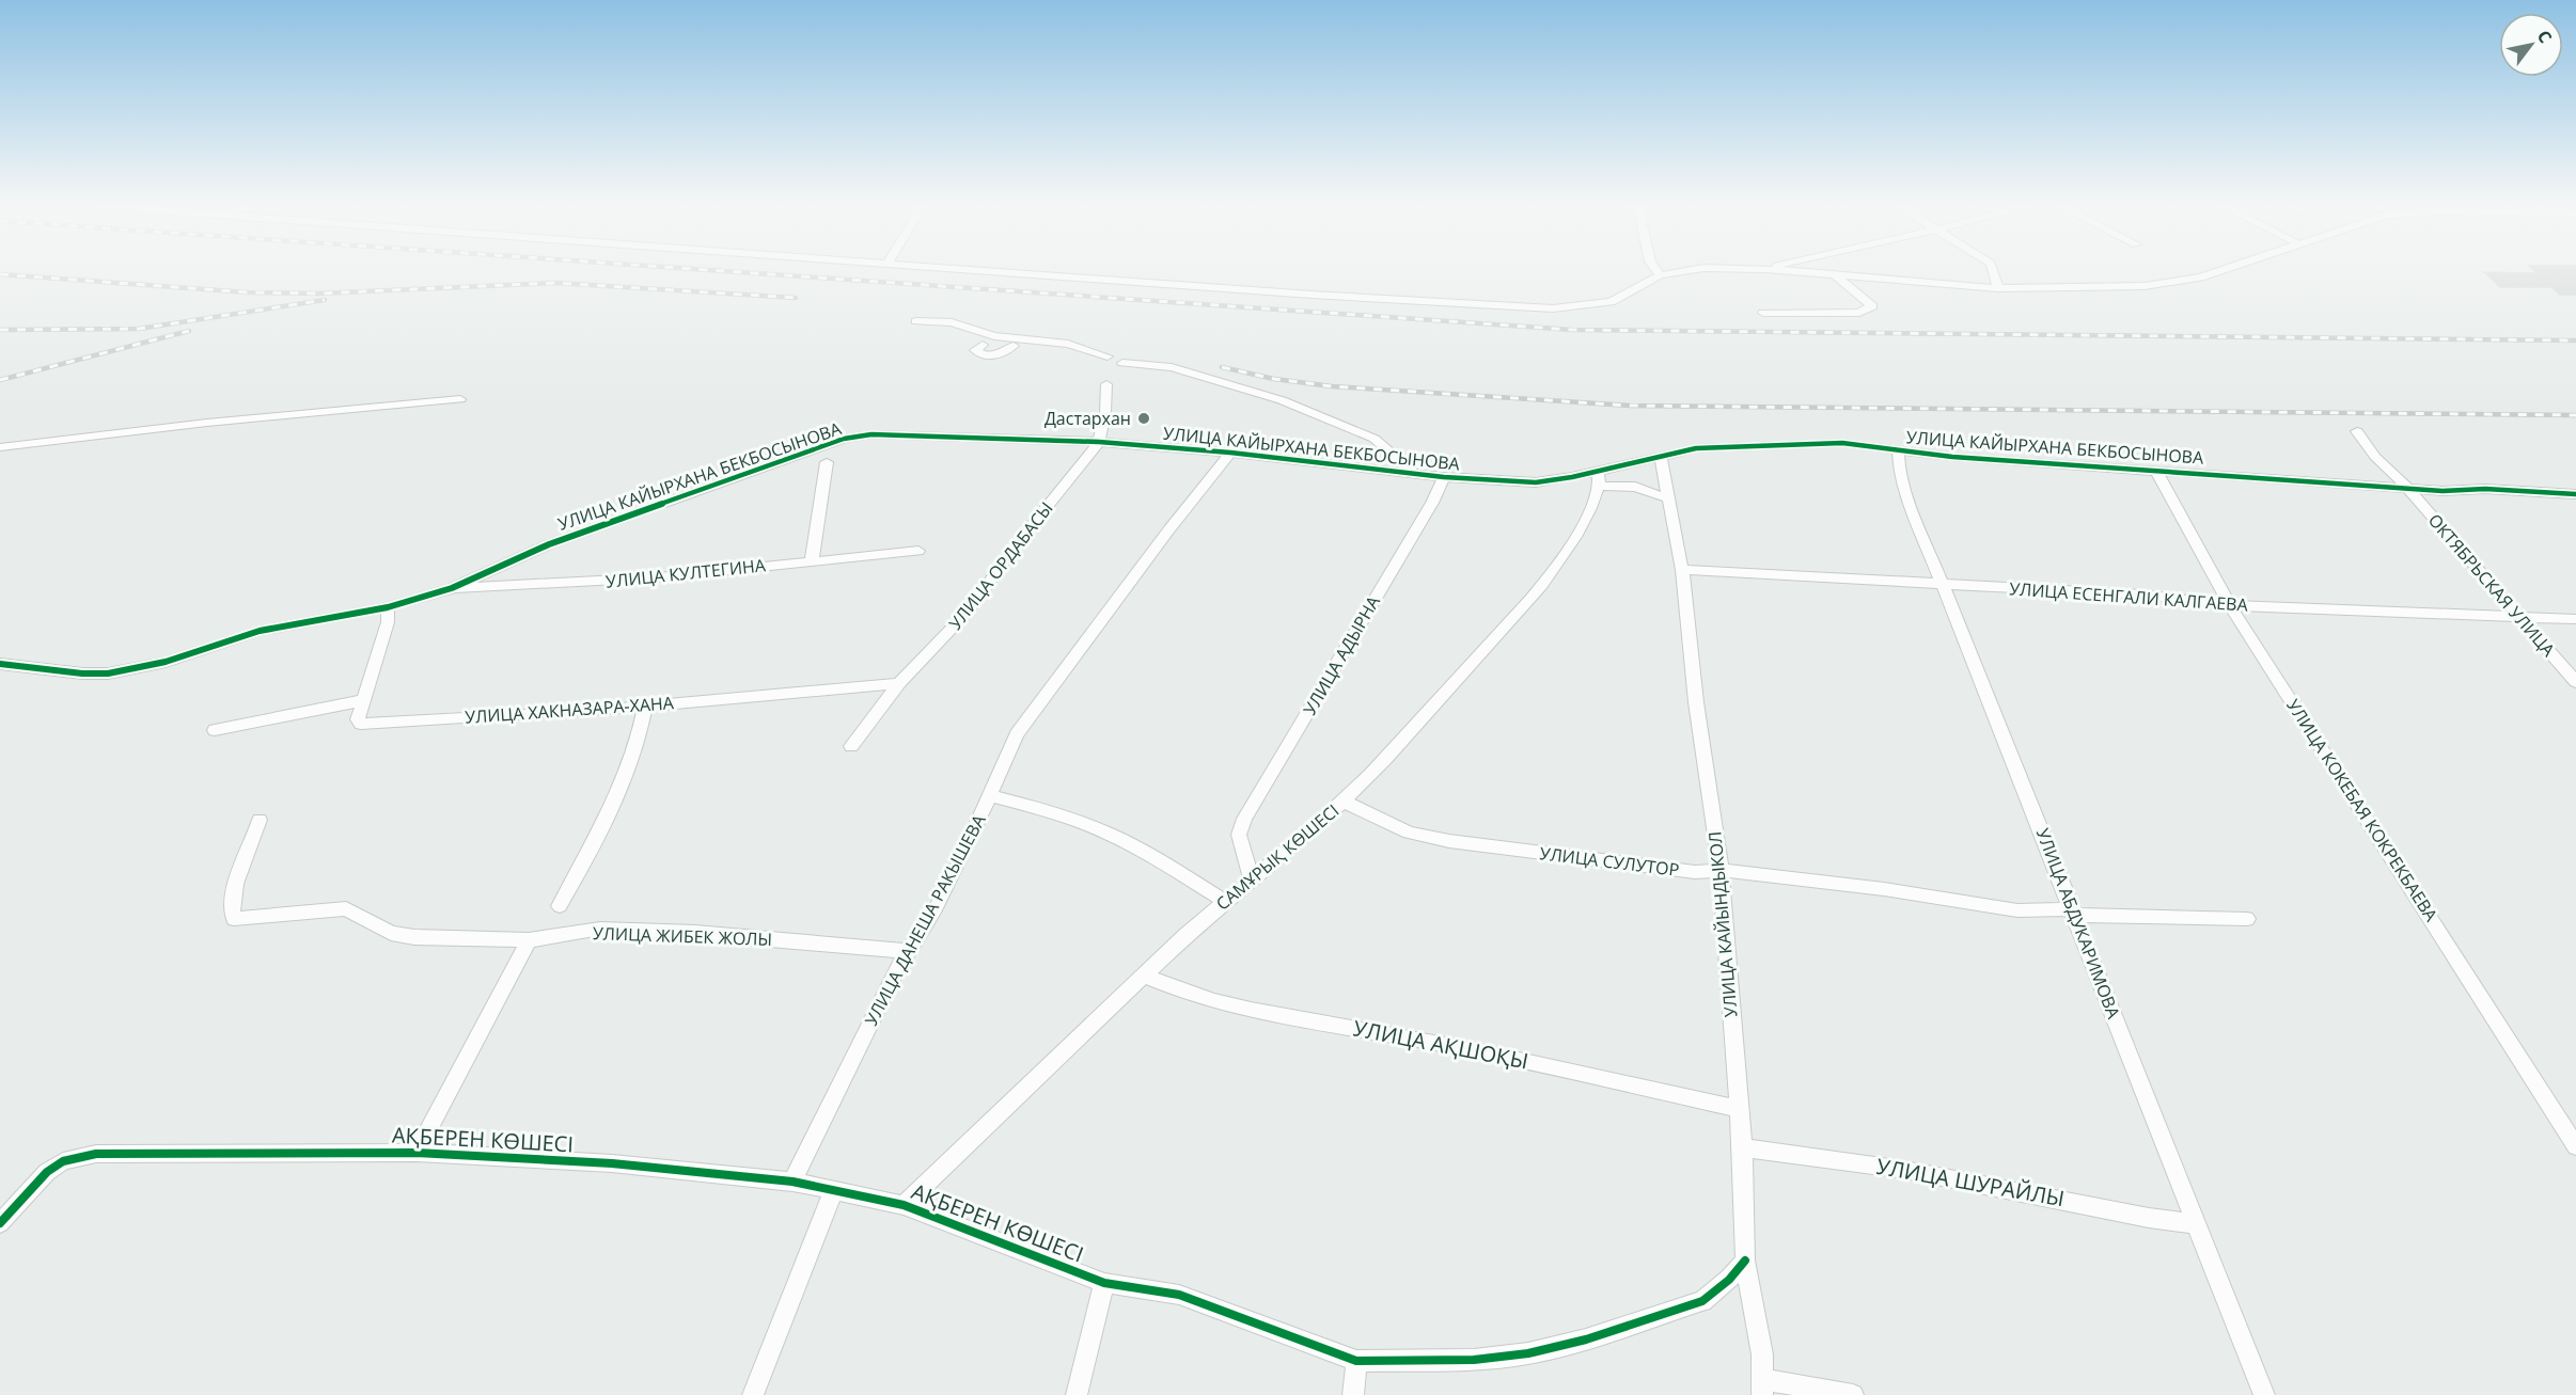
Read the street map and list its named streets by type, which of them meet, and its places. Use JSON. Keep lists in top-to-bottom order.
{
  "streets": {
    "street": [
      "УЛИЦА КАЙЫРХАНА БЕКБОСЫНОВА",
      "УЛИЦА ОРДАБАСЫ",
      "УЛИЦА КУЛТЕГИНА",
      "ОКТЯБРЬСКАЯ УЛИЦА",
      "УЛИЦА ЕСЕНГАЛИ КАЛГАЕВА",
      "УЛИЦА АДЫРНА",
      "УЛИЦА ХАКНАЗАРА-ХАНА",
      "УЛИЦА КОКЕБАЯ КОКРЕКБАЕВА",
      "САМҰРЫҚ КӨШЕСІ",
      "УЛИЦА СУЛУТОР",
      "УЛИЦА ДАНЕША РАКЫШЕВА",
      "УЛИЦА АБДУКАРИМОВА",
      "УЛИЦА КАЙЫНДЫКОЛ",
      "УЛИЦА ЖИБЕК ЖОЛЫ",
      "УЛИЦА АҚШОҚЫ",
      "АҚБЕРЕН КӨШЕСІ",
      "УЛИЦА ШУРАЙЛЫ"
    ]
  },
  "crossings": [
    ["УЛИЦА КАЙЫРХАНА БЕКБОСЫНОВА", "УЛИЦА ОРДАБАСЫ"],
    ["УЛИЦА КАЙЫРХАНА БЕКБОСЫНОВА", "УЛИЦА КУЛТЕГИНА"],
    ["УЛИЦА КАЙЫРХАНА БЕКБОСЫНОВА", "ОКТЯБРЬСКАЯ УЛИЦА"],
    ["УЛИЦА КАЙЫРХАНА БЕКБОСЫНОВА", "УЛИЦА АДЫРНА"],
    ["УЛИЦА КАЙЫРХАНА БЕКБОСЫНОВА", "УЛИЦА ХАКНАЗАРА-ХАНА"],
    ["УЛИЦА КАЙЫРХАНА БЕКБОСЫНОВА", "УЛИЦА КОКЕБАЯ КОКРЕКБАЕВА"],
    ["УЛИЦА КАЙЫРХАНА БЕКБОСЫНОВА", "САМҰРЫҚ КӨШЕСІ"],
    ["УЛИЦА КАЙЫРХАНА БЕКБОСЫНОВА", "УЛИЦА ДАНЕША РАКЫШЕВА"],
    ["УЛИЦА КАЙЫРХАНА БЕКБОСЫНОВА", "УЛИЦА АБДУКАРИМОВА"],
    ["УЛИЦА КАЙЫРХАНА БЕКБОСЫНОВА", "УЛИЦА КАЙЫНДЫКОЛ"],
    ["УЛИЦА ОРДАБАСЫ", "УЛИЦА ХАКНАЗАРА-ХАНА"],
    ["ОКТЯБРЬСКАЯ УЛИЦА", "УЛИЦА ЕСЕНГАЛИ КАЛГАЕВА"],
    ["УЛИЦА ЕСЕНГАЛИ КАЛГАЕВА", "УЛИЦА КОКЕБАЯ КОКРЕКБАЕВА"],
    ["УЛИЦА ЕСЕНГАЛИ КАЛГАЕВА", "УЛИЦА АБДУКАРИМОВА"],
    ["УЛИЦА ЕСЕНГАЛИ КАЛГАЕВА", "УЛИЦА КАЙЫНДЫКОЛ"],
    ["УЛИЦА АДЫРНА", "САМҰРЫҚ КӨШЕСІ"],
    ["САМҰРЫҚ КӨШЕСІ", "УЛИЦА СУЛУТОР"],
    ["САМҰРЫҚ КӨШЕСІ", "УЛИЦА АҚШОҚЫ"],
    ["САМҰРЫҚ КӨШЕСІ", "АҚБЕРЕН КӨШЕСІ"],
    ["УЛИЦА СУЛУТОР", "УЛИЦА АБДУКАРИМОВА"],
    ["УЛИЦА СУЛУТОР", "УЛИЦА КАЙЫНДЫКОЛ"],
    ["УЛИЦА ДАНЕША РАКЫШЕВА", "УЛИЦА ЖИБЕК ЖОЛЫ"],
    ["УЛИЦА ДАНЕША РАКЫШЕВА", "АҚБЕРЕН КӨШЕСІ"],
    ["УЛИЦА АБДУКАРИМОВА", "УЛИЦА ШУРАЙЛЫ"],
    ["УЛИЦА КАЙЫНДЫКОЛ", "УЛИЦА АҚШОҚЫ"],
    ["УЛИЦА КАЙЫНДЫКОЛ", "АҚБЕРЕН КӨШЕСІ"],
    ["УЛИЦА КАЙЫНДЫКОЛ", "УЛИЦА ШУРАЙЛЫ"]
  ],
  "places": ["Дастархан"],
  "north": "top right"
}
